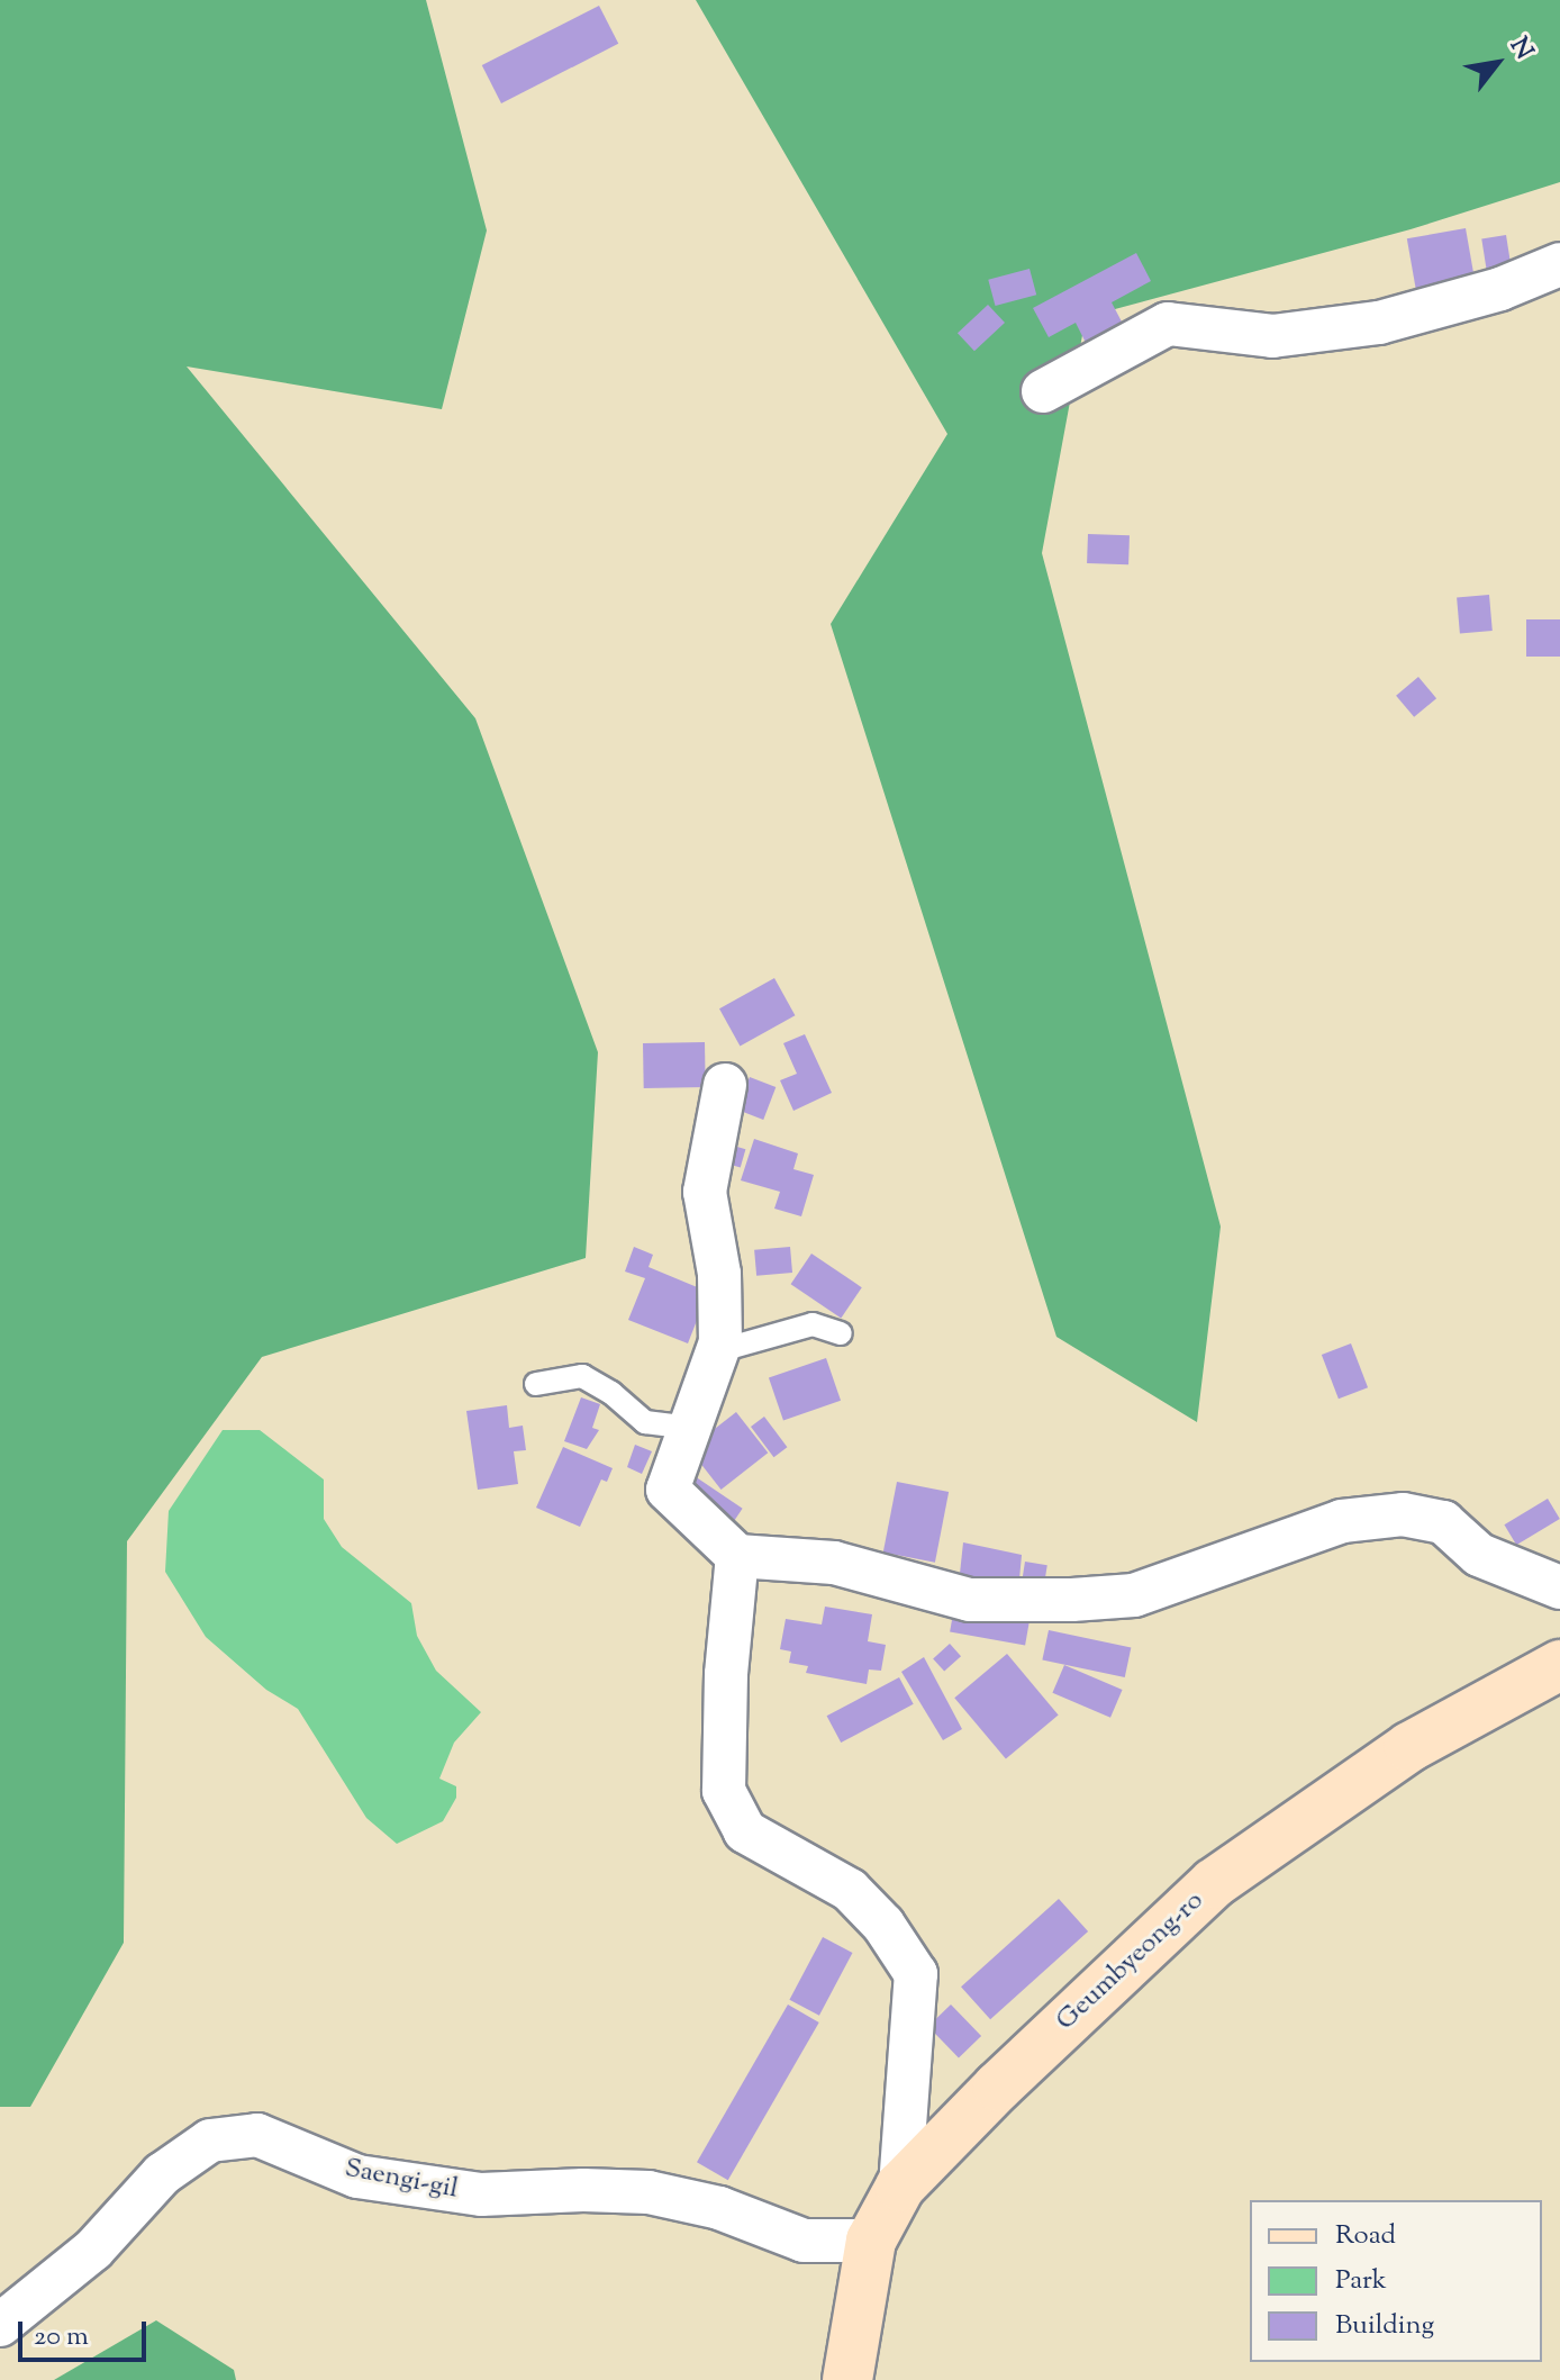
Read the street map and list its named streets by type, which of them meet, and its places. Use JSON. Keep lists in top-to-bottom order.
{
  "streets": {
    "street": ["Geumbyeong-ro", "Saengi-gil"]
  },
  "crossings": [
    ["Geumbyeong-ro", "Saengi-gil"]
  ],
  "legend": ["Road", "Park", "Building"],
  "scale_bar": "20 m",
  "north": "top right"
}
